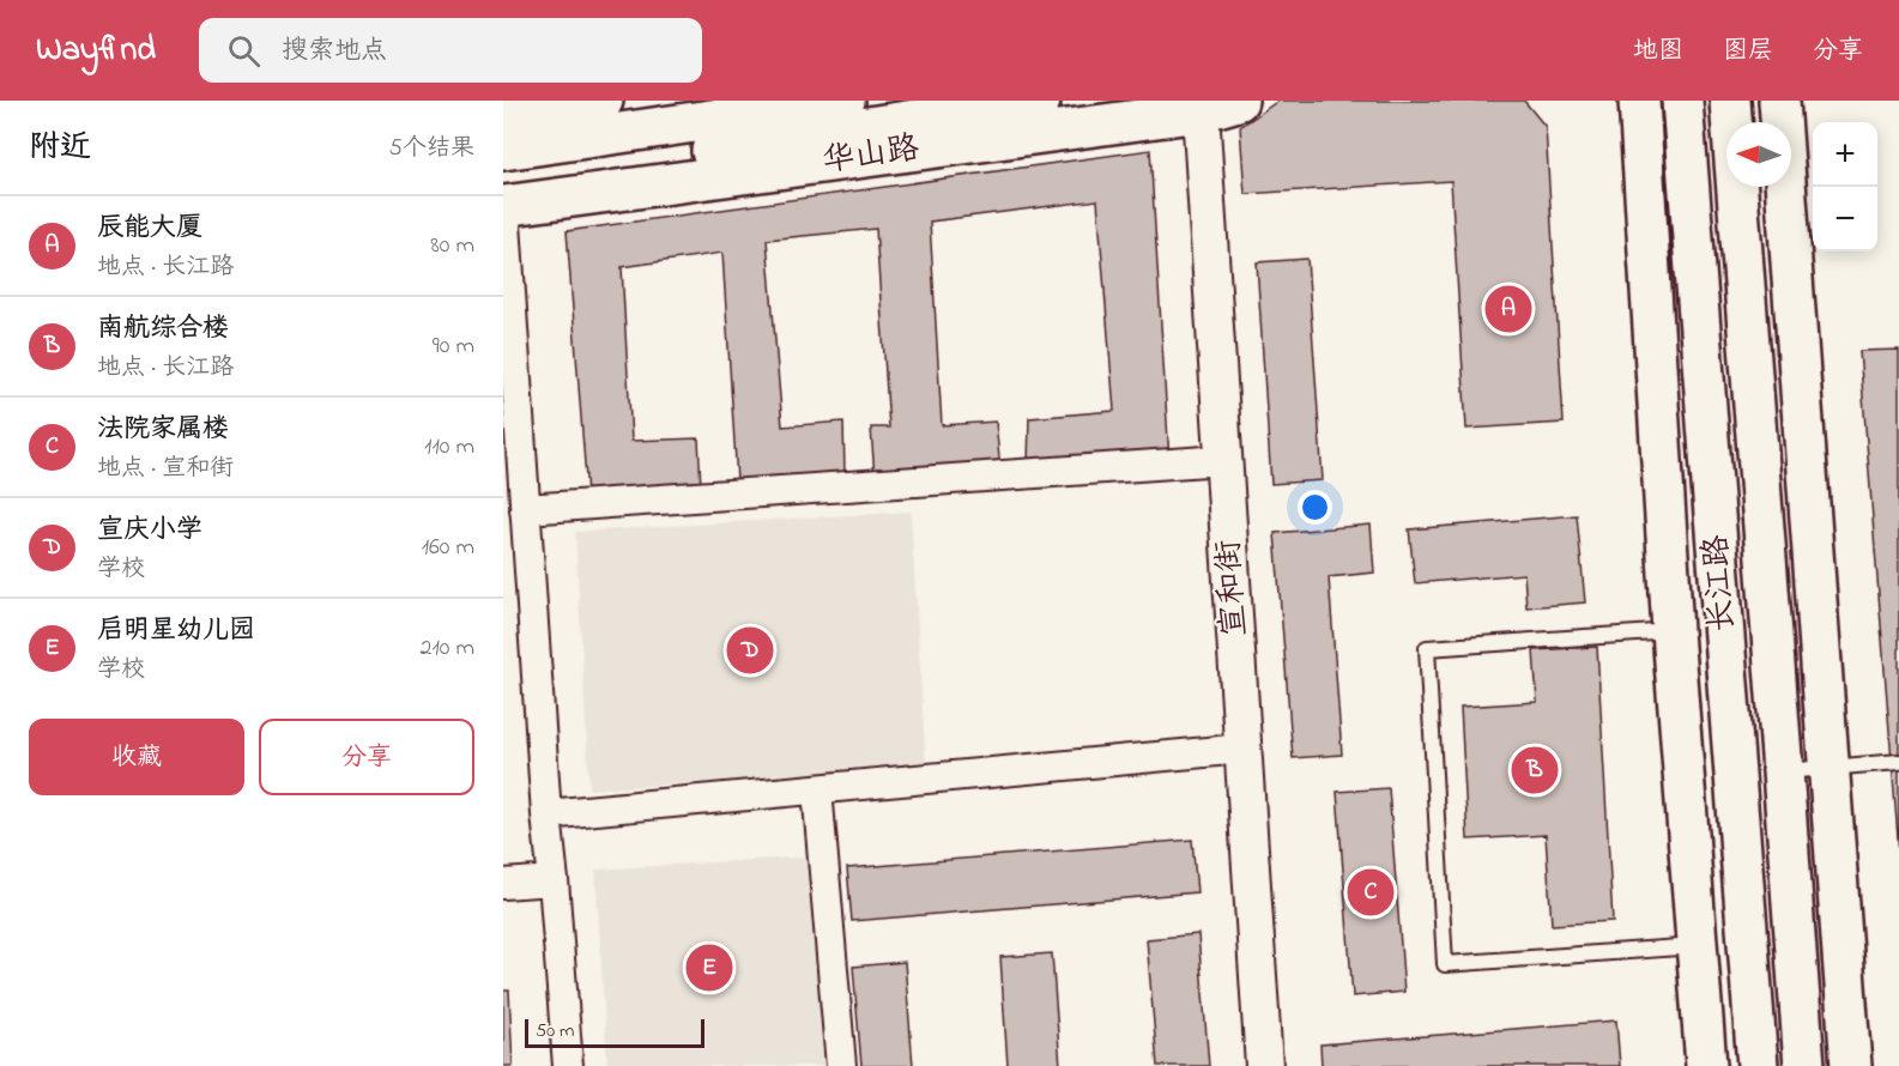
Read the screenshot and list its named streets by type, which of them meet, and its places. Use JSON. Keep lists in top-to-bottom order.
{
  "streets": {
    "main road": ["华山路", "长江路"],
    "street": ["宣和街"]
  },
  "crossings": [
    ["华山路", "宣和街"]
  ],
  "scale_bar": "50 m",
  "north": "left",
  "page": {
    "header": "Wayfind",
    "search": "搜索地点",
    "nav": ["地图", "图层", "分享"],
    "heading": ["附近", "5个结果"],
    "map_buttons": ["+", "−"],
    "list": [
      {
        "mark": "A",
        "name": "辰能大厦",
        "note": "地点 · 长江路",
        "value": "80 m"
      },
      {
        "mark": "B",
        "name": "南航综合楼",
        "note": "地点 · 长江路",
        "value": "90 m"
      },
      {
        "mark": "C",
        "name": "法院家属楼",
        "note": "地点 · 宣和街",
        "value": "110 m"
      },
      {
        "mark": "D",
        "name": "宣庆小学",
        "note": "学校",
        "value": "160 m"
      },
      {
        "mark": "E",
        "name": "启明星幼儿园",
        "note": "学校",
        "value": "210 m"
      }
    ],
    "pins": [
      "A",
      "D",
      "B",
      "C",
      "E"
    ],
    "buttons": ["收藏", "分享"],
    "scale": "50 m"
  }
}
